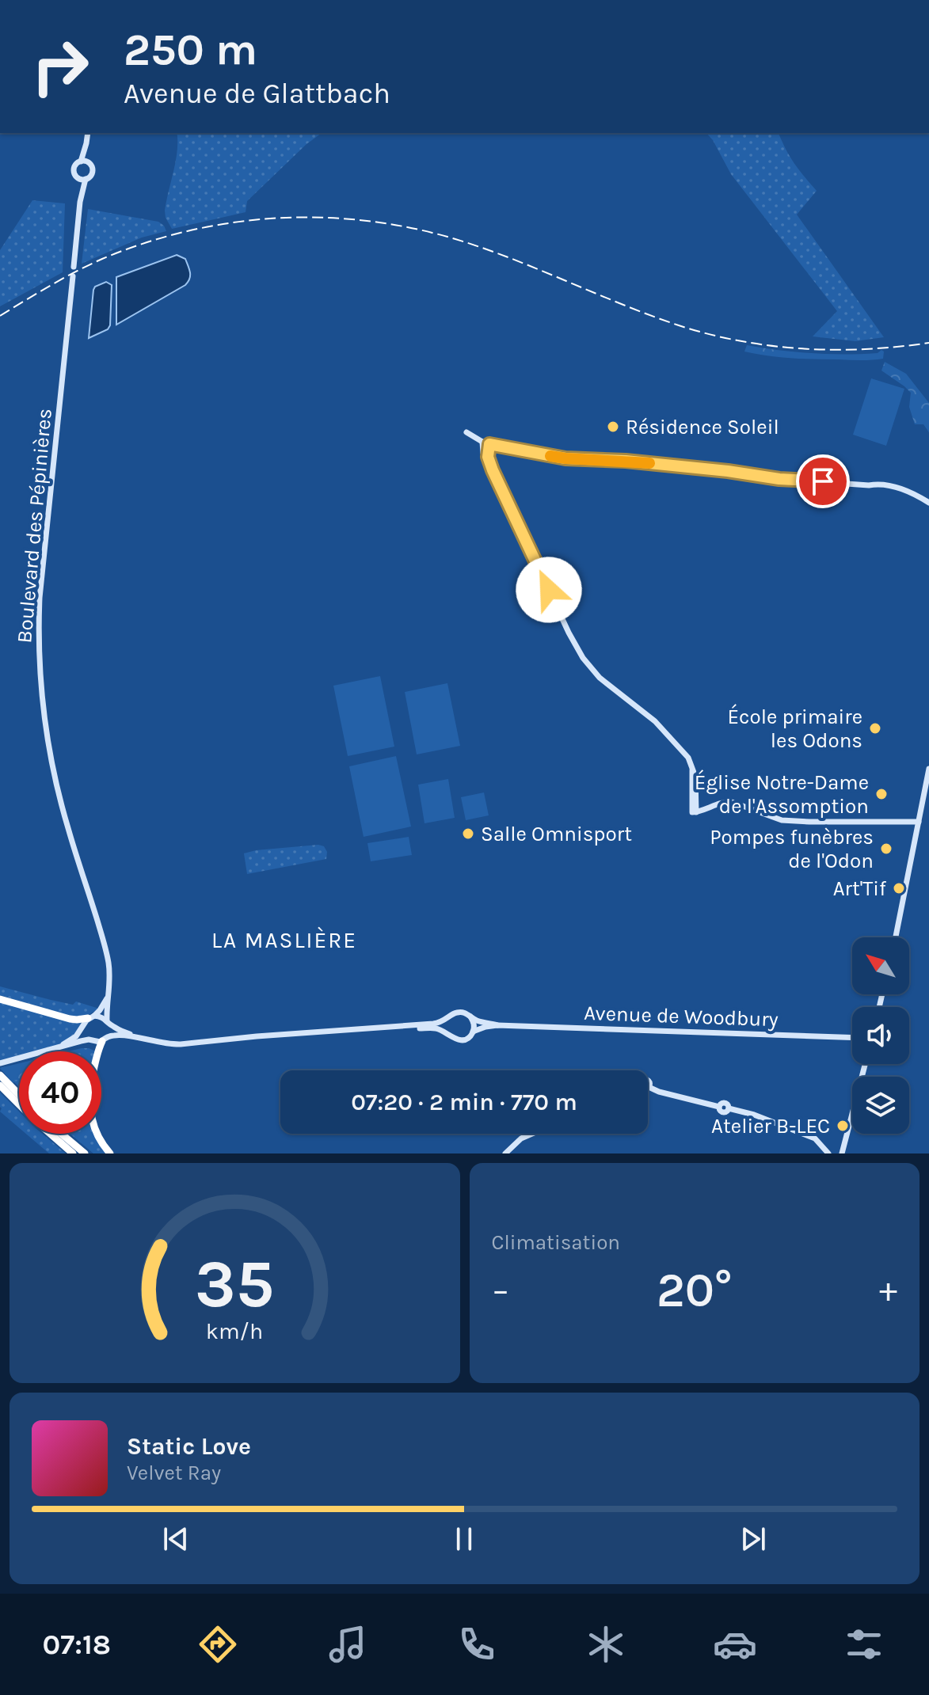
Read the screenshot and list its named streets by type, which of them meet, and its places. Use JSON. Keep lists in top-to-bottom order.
{
  "streets": {
    "street": ["Boulevard des Pépinières", "Avenue de Woodbury"]
  },
  "crossings": [
    ["Boulevard des Pépinières", "Avenue de Woodbury"]
  ],
  "districts": ["LA MASLIÈRE"],
  "places": [
    "Résidence Soleil",
    "École primaire les Odons",
    "Église Notre-Dame de l'Assomption",
    "Salle Omnisport",
    "Pompes funèbres de l'Odon",
    "Art'Tif",
    "Atelier B-LEC"
  ],
  "north": "top left",
  "page": {
    "turn": ["250 m", "Avenue de Glattbach"],
    "limit": "40",
    "trip": "07:20 · 2 min · 770 m",
    "tile": "Climatisation",
    "heat": ["−", "20°", "+"],
    "song": ["Static Love", "Velvet Ray"],
    "tabs": "07:18",
    "gauge": ["35", "km/h"]
  }
}
